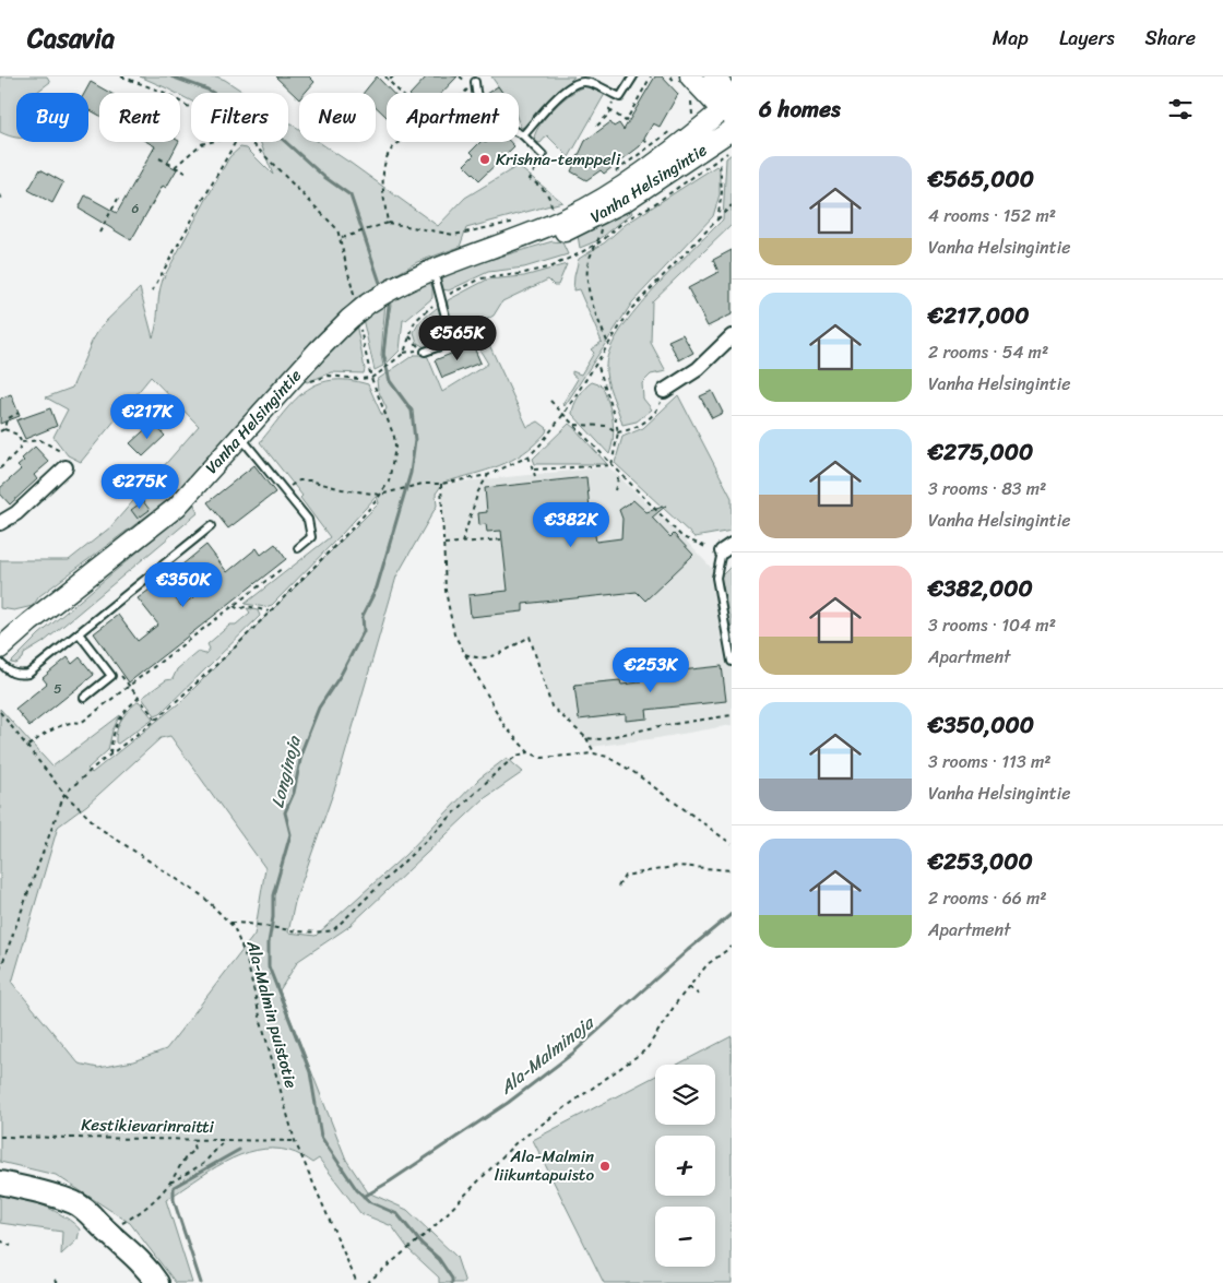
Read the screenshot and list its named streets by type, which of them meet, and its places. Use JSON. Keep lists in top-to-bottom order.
{
  "streets": {
    "main road": ["Vanha Helsingintie"],
    "path": ["Ala-Malmin puistotie", "Kestikievarinraitti"]
  },
  "crossings": [
    ["Ala-Malmin puistotie", "Kestikievarinraitti"]
  ],
  "water": ["Longinoja", "Ala-Malminoja"],
  "places": ["Krishna-temppeli", "Ala-Malmin liikuntapuisto"],
  "house_numbers": ["6", "5"],
  "page": {
    "header": "Casavia",
    "nav": ["Map", "Layers", "Share"],
    "heading": "6 homes",
    "chip": [
      "Buy",
      "Rent",
      "Filters",
      "New",
      "Apartment"
    ],
    "list": [
      {
        "name": "€565,000",
        "note": "4 rooms · 152 m² · Vanha Helsingintie"
      },
      {
        "name": "€217,000",
        "note": "2 rooms · 54 m² · Vanha Helsingintie"
      },
      {
        "name": "€275,000",
        "note": "3 rooms · 83 m² · Vanha Helsingintie"
      },
      {
        "name": "€382,000",
        "note": "3 rooms · 104 m² · Apartment"
      },
      {
        "name": "€350,000",
        "note": "3 rooms · 113 m² · Vanha Helsingintie"
      },
      {
        "name": "€253,000",
        "note": "2 rooms · 66 m² · Apartment"
      }
    ],
    "price": [
      "€565K",
      "€217K",
      "€275K",
      "€382K",
      "€350K",
      "€253K"
    ],
    "map_buttons": ["+", "−"]
  }
}
